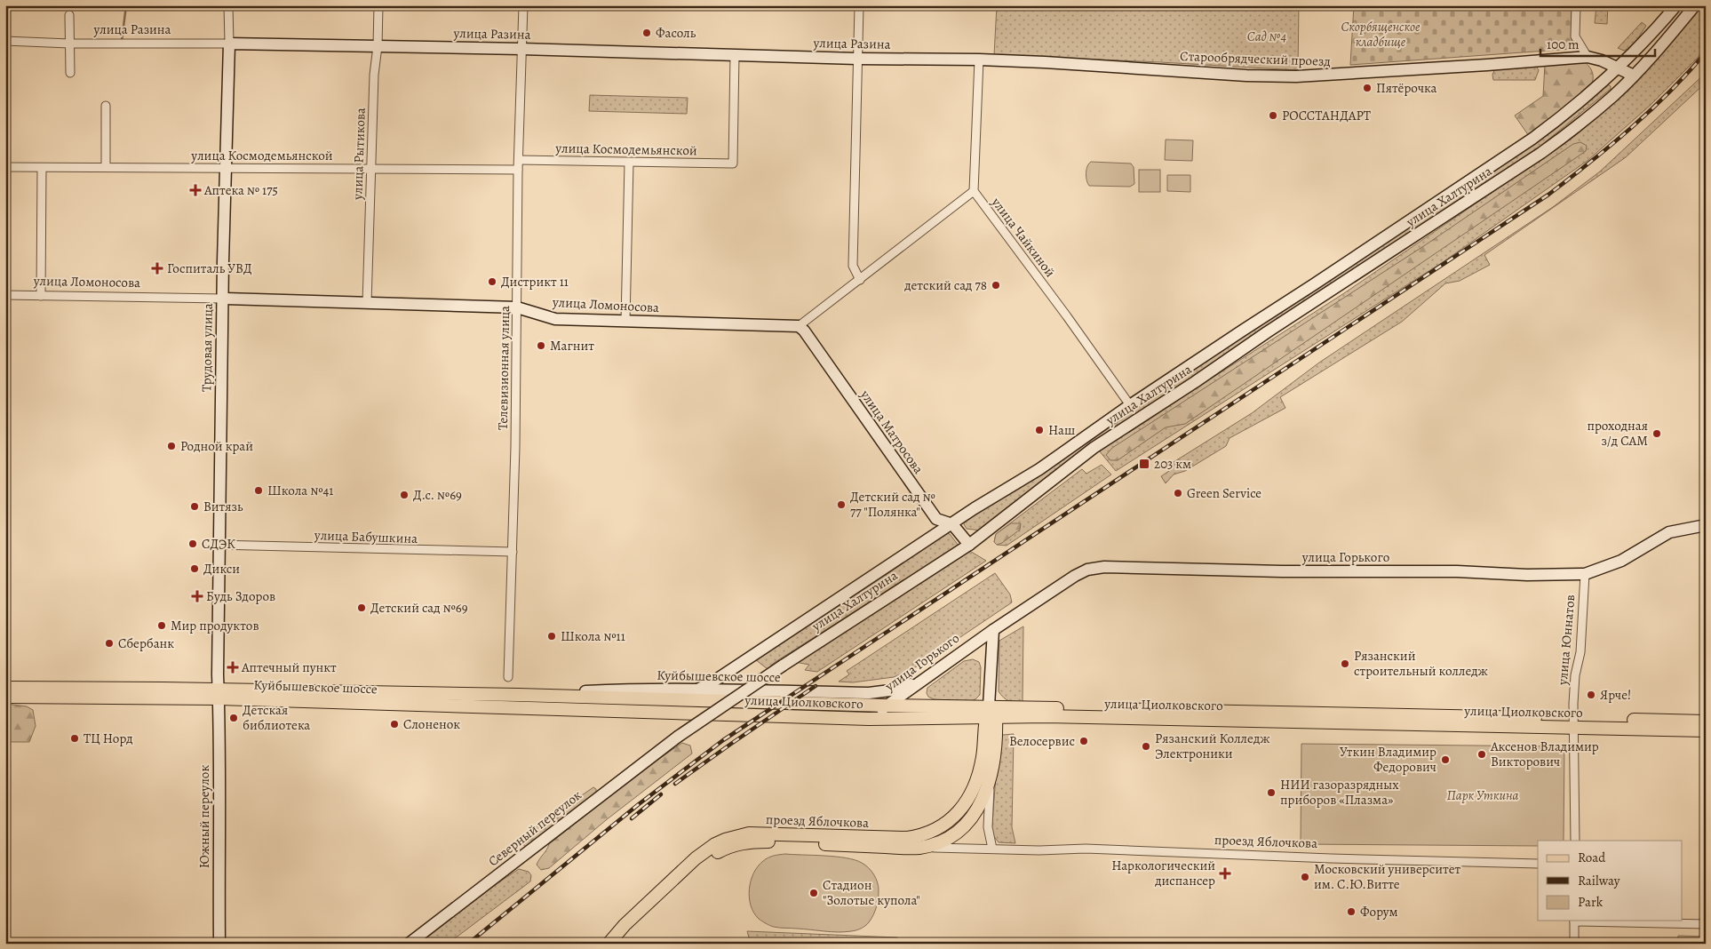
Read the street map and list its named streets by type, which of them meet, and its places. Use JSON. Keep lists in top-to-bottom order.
{
  "streets": {
    "main road": ["Куйбышевское шоссе", "улица Циолковского", "проезд Яблочкова"],
    "street": [
      "улица Разина",
      "Старообрядческий проезд",
      "улица Космодемьянской",
      "улица Рытикова",
      "улица Халтурина",
      "улица Чайкиной",
      "улица Ломоносова",
      "Трудовая улица",
      "Телевизионная улица",
      "улица Матросова",
      "улица Бабушкина",
      "улица Горького",
      "улица Юннатов",
      "Южный переулок",
      "Северный переулок"
    ]
  },
  "crossings": [
    ["улица Разина", "Старообрядческий проезд"],
    ["улица Разина", "улица Космодемьянской"],
    ["улица Разина", "улица Рытикова"],
    ["улица Разина", "улица Чайкиной"],
    ["улица Разина", "Трудовая улица"],
    ["улица Разина", "Телевизионная улица"],
    ["Старообрядческий проезд", "улица Халтурина"],
    ["Старообрядческий проезд", "улица Чайкиной"],
    ["улица Космодемьянской", "улица Рытикова"],
    ["улица Космодемьянской", "Трудовая улица"],
    ["улица Космодемьянской", "Телевизионная улица"],
    ["улица Рытикова", "улица Ломоносова"],
    ["улица Халтурина", "улица Чайкиной"],
    ["улица Халтурина", "улица Матросова"],
    ["улица Халтурина", "Куйбышевское шоссе"],
    ["улица Халтурина", "Северный переулок"],
    ["улица Ломоносова", "Трудовая улица"],
    ["улица Ломоносова", "Телевизионная улица"],
    ["улица Ломоносова", "улица Матросова"],
    ["Трудовая улица", "улица Бабушкина"],
    ["Трудовая улица", "Куйбышевское шоссе"],
    ["Трудовая улица", "Южный переулок"],
    ["Телевизионная улица", "улица Бабушкина"],
    ["улица Горького", "улица Юннатов"],
    ["улица Горького", "Куйбышевское шоссе"],
    ["улица Горького", "улица Циолковского"],
    ["улица Юннатов", "улица Циолковского"],
    ["Куйбышевское шоссе", "улица Циолковского"],
    ["Куйбышевское шоссе", "Южный переулок"],
    ["улица Циолковского", "проезд Яблочкова"]
  ],
  "parks": ["Скорбященское кладбище", "Сад №4", "Парк Уткина"],
  "places": {
    "other": [
      "Фасоль",
      "Пятёрочка",
      "РОССТАНДАРТ",
      "Дистрикт 11",
      "детский сад 78",
      "Магнит",
      "Наш",
      "проходная з/д САМ",
      "Родной край",
      "Школа №41",
      "Green Service",
      "Д.с. №69",
      "Детский сад № 77 \"Полянка\"",
      "Витязь",
      "СДЭК",
      "Дикси",
      "Детский сад №69",
      "Мир продуктов",
      "Школа №11",
      "Сбербанк",
      "Рязанский строительный колледж",
      "Ярче!",
      "Детская библиотека",
      "Слоненок",
      "ТЦ Норд",
      "Велосервис",
      "Рязанский Колледж Электроники",
      "Аксенов Владимир Викторович",
      "Уткин Владимир Федорович",
      "НИИ газоразрядных приборов «Плазма»",
      "Московский университет им. С.Ю.Витте",
      "Стадион \"Золотые купола\"",
      "Форум"
    ],
    "health": [
      "Аптека № 175",
      "Госпиталь УВД",
      "Будь Здоров",
      "Аптечный пункт",
      "Наркологический диспансер"
    ],
    "transit": ["203 км"]
  },
  "legend": ["Road", "Railway", "Park"],
  "scale_bar": "100 m"
}
